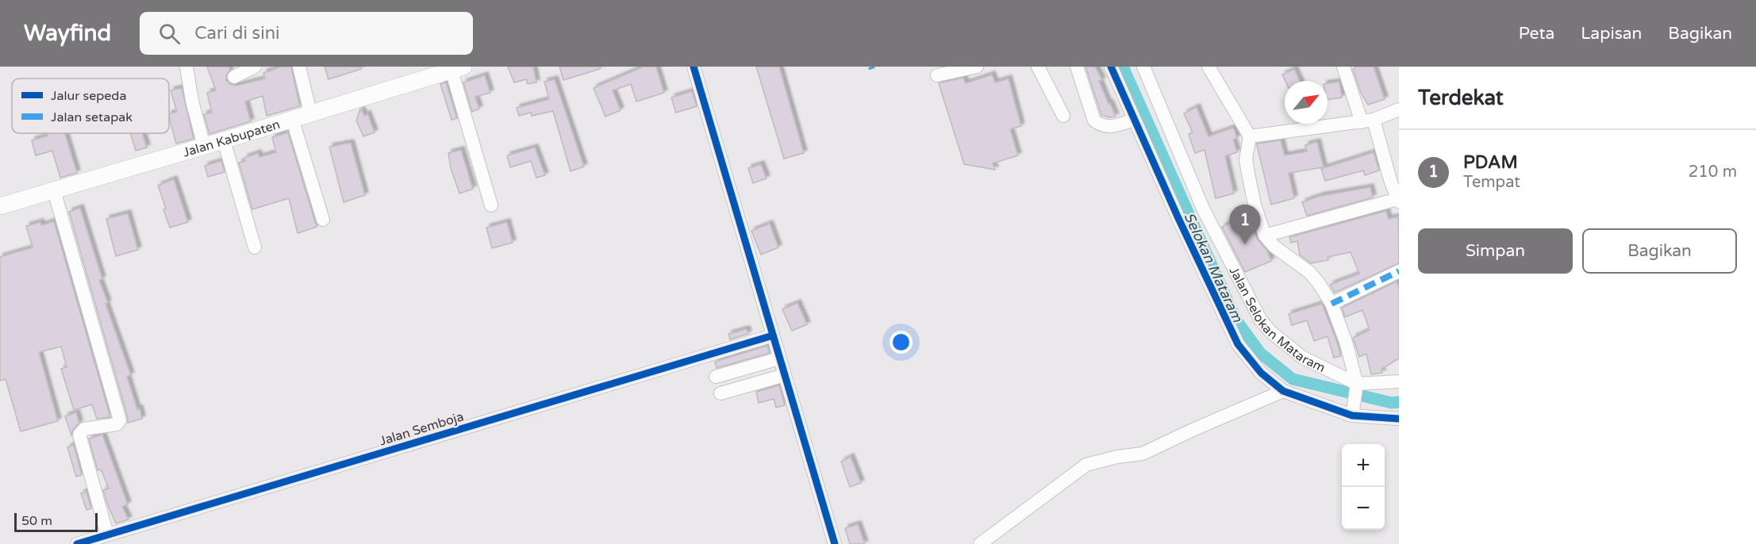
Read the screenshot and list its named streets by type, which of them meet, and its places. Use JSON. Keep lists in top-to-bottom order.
{
  "streets": {
    "main road": ["Jalan Kabupaten"],
    "street": ["Jalan Selokan Mataram", "Jalan Semboja"]
  },
  "water": ["Selokan Mataram"],
  "legend": ["Jalur sepeda", "Jalan setapak"],
  "scale_bar": "50 m",
  "north": "top right",
  "page": {
    "header": "Wayfind",
    "search": "Cari di sini",
    "nav": ["Peta", "Lapisan", "Bagikan"],
    "heading": "Terdekat",
    "list": [
      {
        "mark": "1",
        "name": "PDAM",
        "note": "Tempat",
        "value": "210 m"
      }
    ],
    "pins": "1",
    "buttons": ["Simpan", "Bagikan"],
    "map_buttons": ["+", "−"],
    "scale": "50 m"
  }
}
